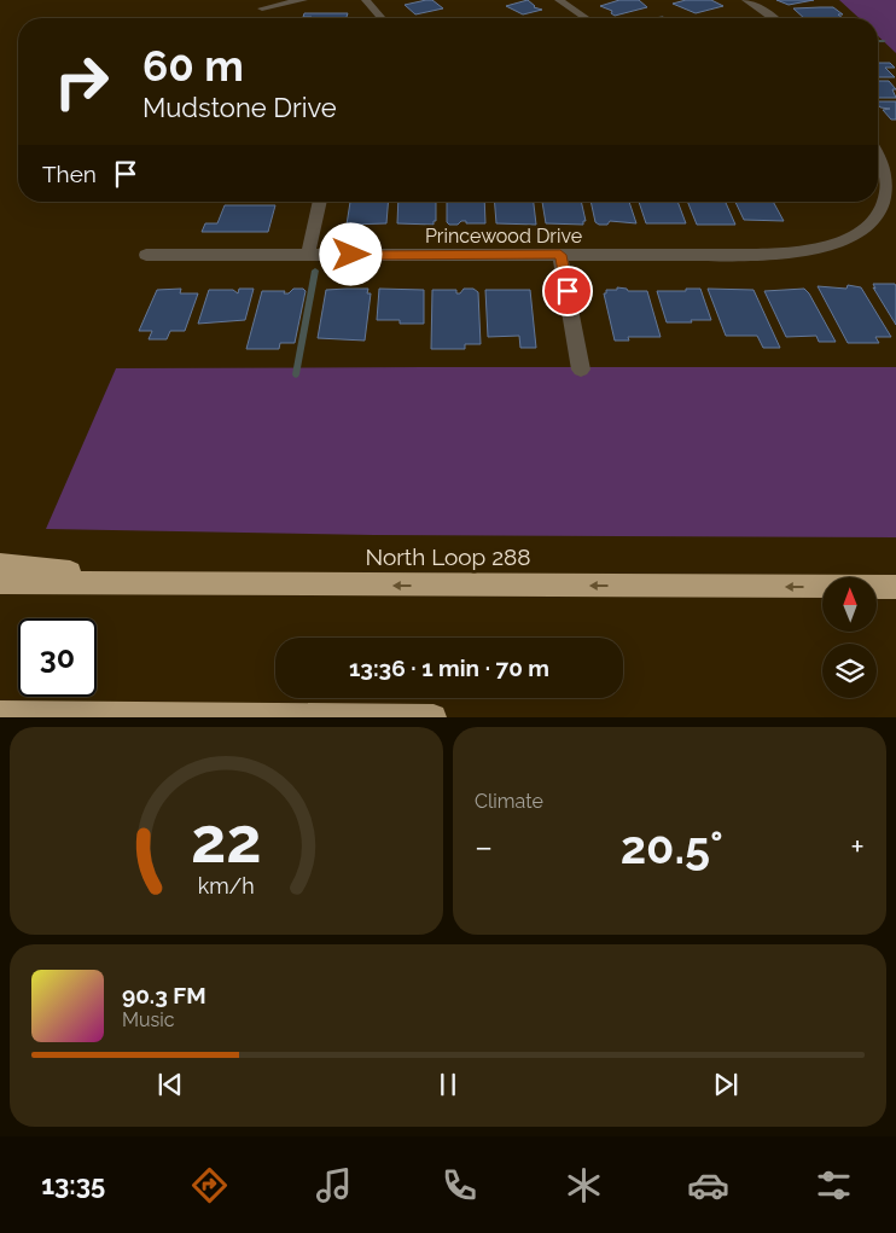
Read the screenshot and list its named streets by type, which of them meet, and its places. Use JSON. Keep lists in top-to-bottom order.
{
  "streets": {
    "highway": ["North Loop 288"],
    "street": ["Princewood Drive"]
  },
  "one_way": ["North Loop 288"],
  "north": "top",
  "page": {
    "turn": ["60 m", "Mudstone Drive"],
    "then": "Then",
    "limit": "30",
    "trip": "13:36 · 1 min · 70 m",
    "tile": "Climate",
    "heat": ["−", "20.5°", "+"],
    "song": ["90.3 FM", "Music"],
    "tabs": "13:35",
    "gauge": ["22", "km/h"]
  }
}
